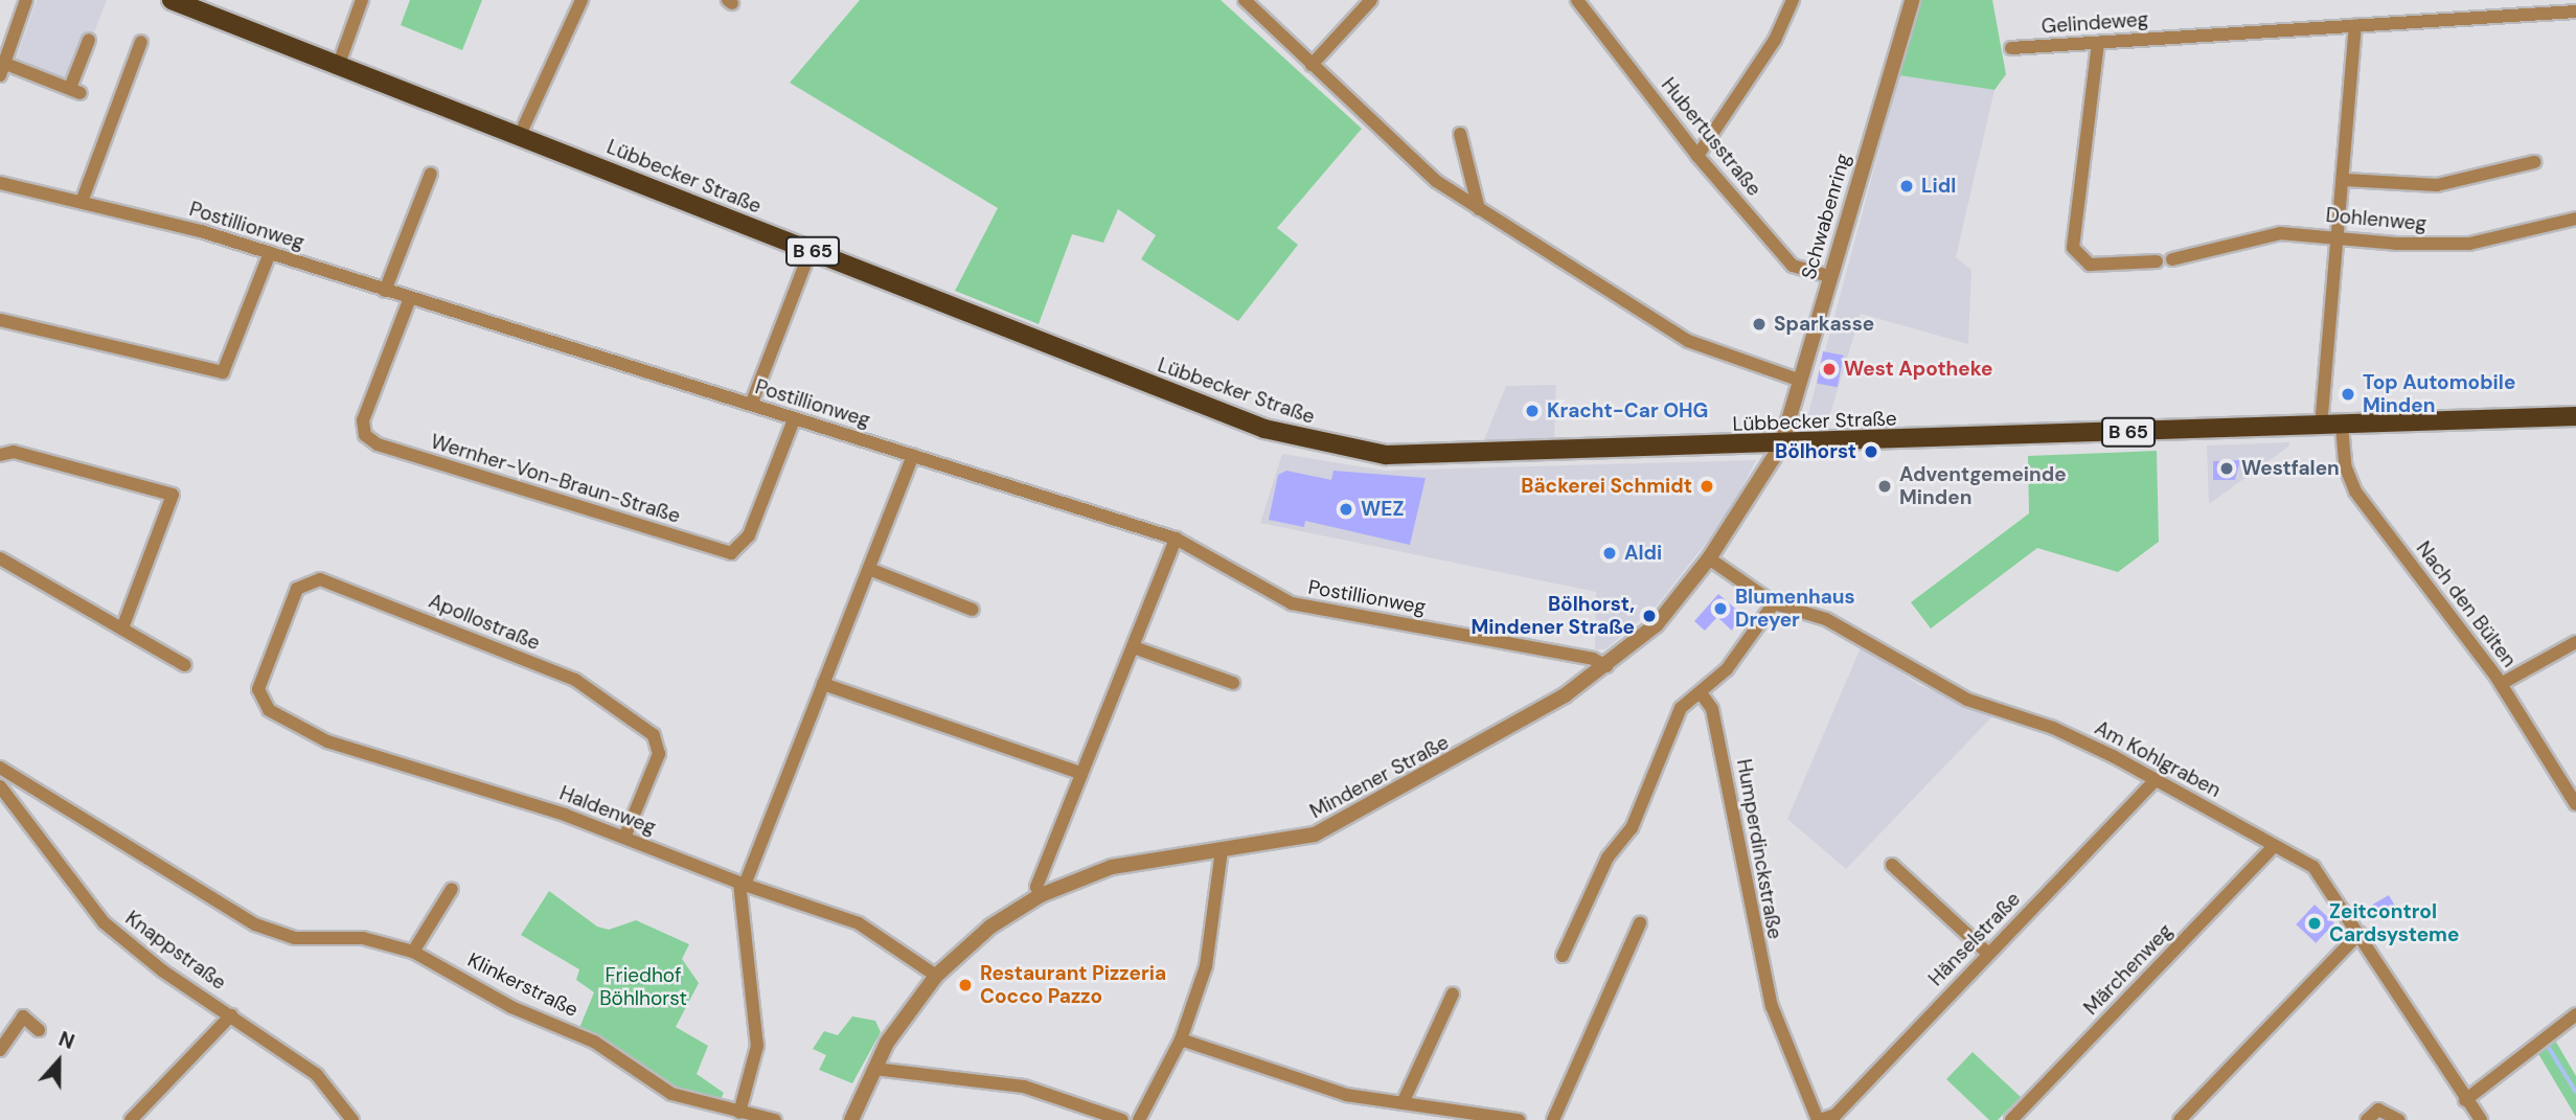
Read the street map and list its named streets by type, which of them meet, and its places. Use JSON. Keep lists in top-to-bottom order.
{
  "streets": {
    "main road": ["Lübbecker Straße", "B 65"],
    "street": [
      "Gelindeweg",
      "Hubertusstraße",
      "Schwabenring",
      "Dohlenweg",
      "Postillionweg",
      "Wernher-Von-Braun-Straße",
      "Nach den Bülten",
      "Apollostraße",
      "Am Kohlgraben",
      "Mindener Straße",
      "Haldenweg",
      "Humperdinckstraße",
      "Hänselstraße",
      "Knappstraße",
      "Märchenweg",
      "Klinkerstraße"
    ]
  },
  "crossings": [
    ["Hubertusstraße", "Schwabenring"],
    ["Lübbecker Straße", "Schwabenring"],
    ["Lübbecker Straße", "Nach den Bülten"],
    ["Lübbecker Straße", "Mindener Straße"],
    ["Schwabenring", "Mindener Straße"],
    ["Postillionweg", "Wernher-Von-Braun-Straße"],
    ["Postillionweg", "Mindener Straße"],
    ["Apollostraße", "Haldenweg"],
    ["Am Kohlgraben", "Mindener Straße"],
    ["Am Kohlgraben", "Hänselstraße"],
    ["Am Kohlgraben", "Märchenweg"],
    ["Mindener Straße", "Haldenweg"],
    ["Humperdinckstraße", "Hänselstraße"]
  ],
  "parks": ["Friedhof Böhlhorst"],
  "places": [
    "Lidl",
    "Sparkasse",
    "West Apotheke",
    "Top Automobile Minden",
    "Kracht-Car OHG",
    "Bölhorst",
    "Westfalen",
    "Bäckerei Schmidt",
    "Adventgemeinde Minden",
    "WEZ",
    "Aldi",
    "Blumenhaus Dreyer",
    "Bölhorst, Mindener Straße",
    "Zeitcontrol Cardsysteme",
    "Restaurant Pizzeria Cocco Pazzo"
  ],
  "north": "top"
}
